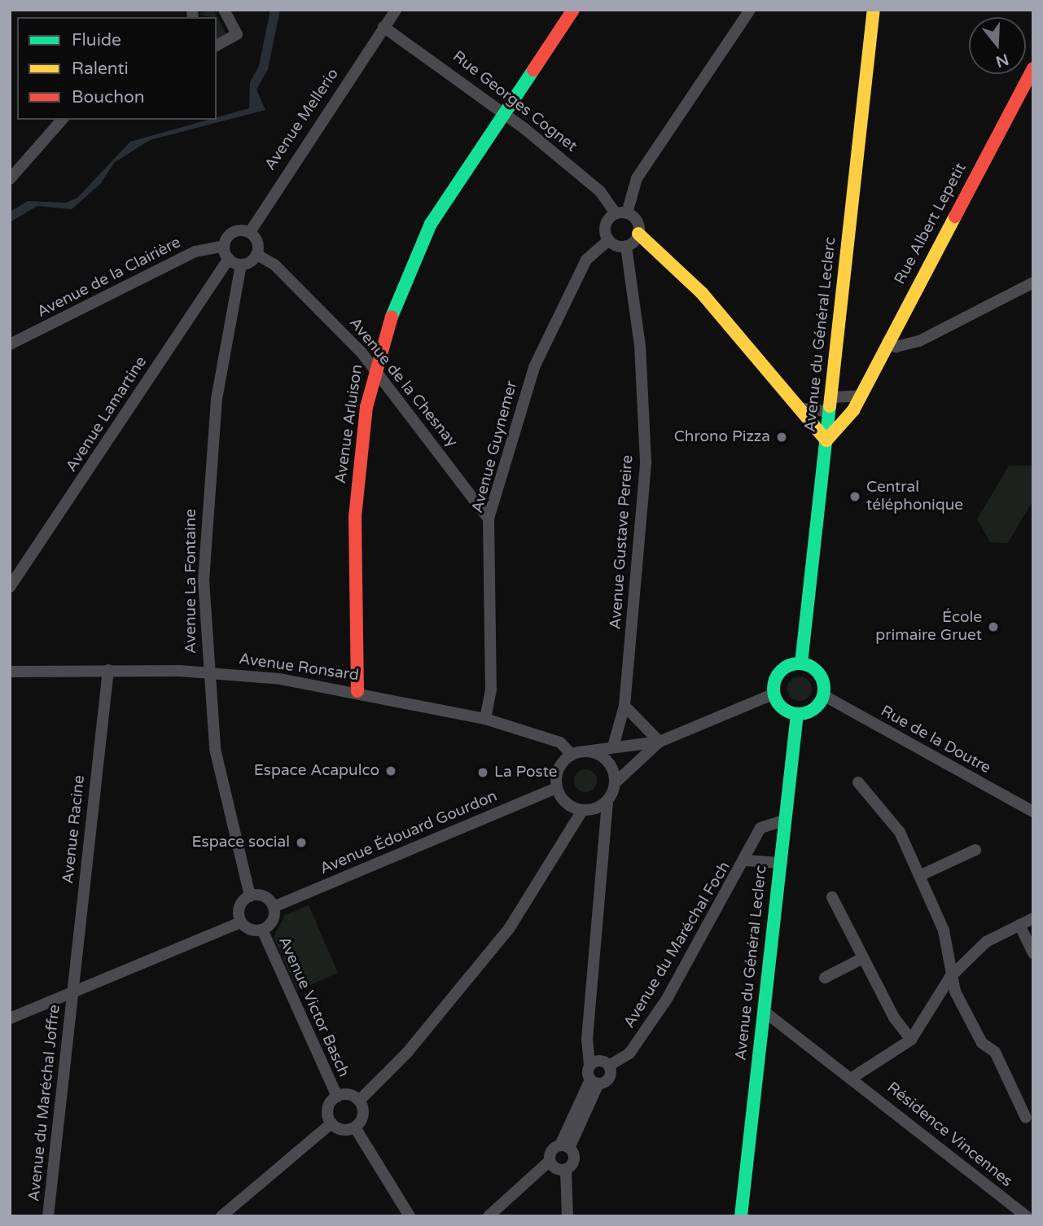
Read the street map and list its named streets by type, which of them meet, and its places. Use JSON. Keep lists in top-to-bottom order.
{
  "streets": {
    "street": [
      "Rue Georges Cognet",
      "Avenue Mellerio",
      "Rue Albert Lepetit",
      "Avenue de la Clairière",
      "Avenue du Général Leclerc",
      "Avenue de la Chesnay",
      "Avenue Lamartine",
      "Avenue Arluison",
      "Avenue Guynemer",
      "Avenue Gustave Pereire",
      "Avenue La Fontaine",
      "Avenue Ronsard",
      "Rue de la Doutre",
      "Avenue Racine",
      "Avenue Édouard Gourdon",
      "Avenue du Maréchal Foch",
      "Avenue Victor Basch",
      "Avenue du Maréchal Joffre",
      "Résidence Vincennes"
    ]
  },
  "crossings": [
    ["Rue Georges Cognet", "Avenue Mellerio"],
    ["Rue Georges Cognet", "Avenue Arluison"],
    ["Rue Georges Cognet", "Avenue Guynemer"],
    ["Rue Georges Cognet", "Avenue Gustave Pereire"],
    ["Avenue Mellerio", "Avenue de la Clairière"],
    ["Avenue Mellerio", "Avenue de la Chesnay"],
    ["Avenue Mellerio", "Avenue Lamartine"],
    ["Avenue Mellerio", "Avenue La Fontaine"],
    ["Rue Albert Lepetit", "Avenue du Général Leclerc"],
    ["Avenue de la Clairière", "Avenue de la Chesnay"],
    ["Avenue de la Clairière", "Avenue Lamartine"],
    ["Avenue de la Clairière", "Avenue La Fontaine"],
    ["Avenue du Général Leclerc", "Rue de la Doutre"],
    ["Avenue du Général Leclerc", "Avenue du Maréchal Foch"],
    ["Avenue du Général Leclerc", "Résidence Vincennes"],
    ["Avenue de la Chesnay", "Avenue Lamartine"],
    ["Avenue de la Chesnay", "Avenue Arluison"],
    ["Avenue de la Chesnay", "Avenue Guynemer"],
    ["Avenue de la Chesnay", "Avenue La Fontaine"],
    ["Avenue Lamartine", "Avenue La Fontaine"],
    ["Avenue Arluison", "Avenue Ronsard"],
    ["Avenue Guynemer", "Avenue Gustave Pereire"],
    ["Avenue Guynemer", "Avenue Ronsard"],
    ["Avenue La Fontaine", "Avenue Ronsard"],
    ["Avenue La Fontaine", "Avenue Édouard Gourdon"],
    ["Avenue La Fontaine", "Avenue Victor Basch"],
    ["Avenue Ronsard", "Avenue Racine"],
    ["Avenue Ronsard", "Avenue Édouard Gourdon"],
    ["Avenue Racine", "Avenue du Maréchal Joffre"],
    ["Avenue Édouard Gourdon", "Avenue Victor Basch"]
  ],
  "places": [
    "Chrono Pizza",
    "Central téléphonique",
    "École primaire Gruet",
    "Espace Acapulco",
    "La Poste",
    "Espace social"
  ],
  "legend": ["Fluide", "Ralenti", "Bouchon"],
  "north": "bottom"
}
